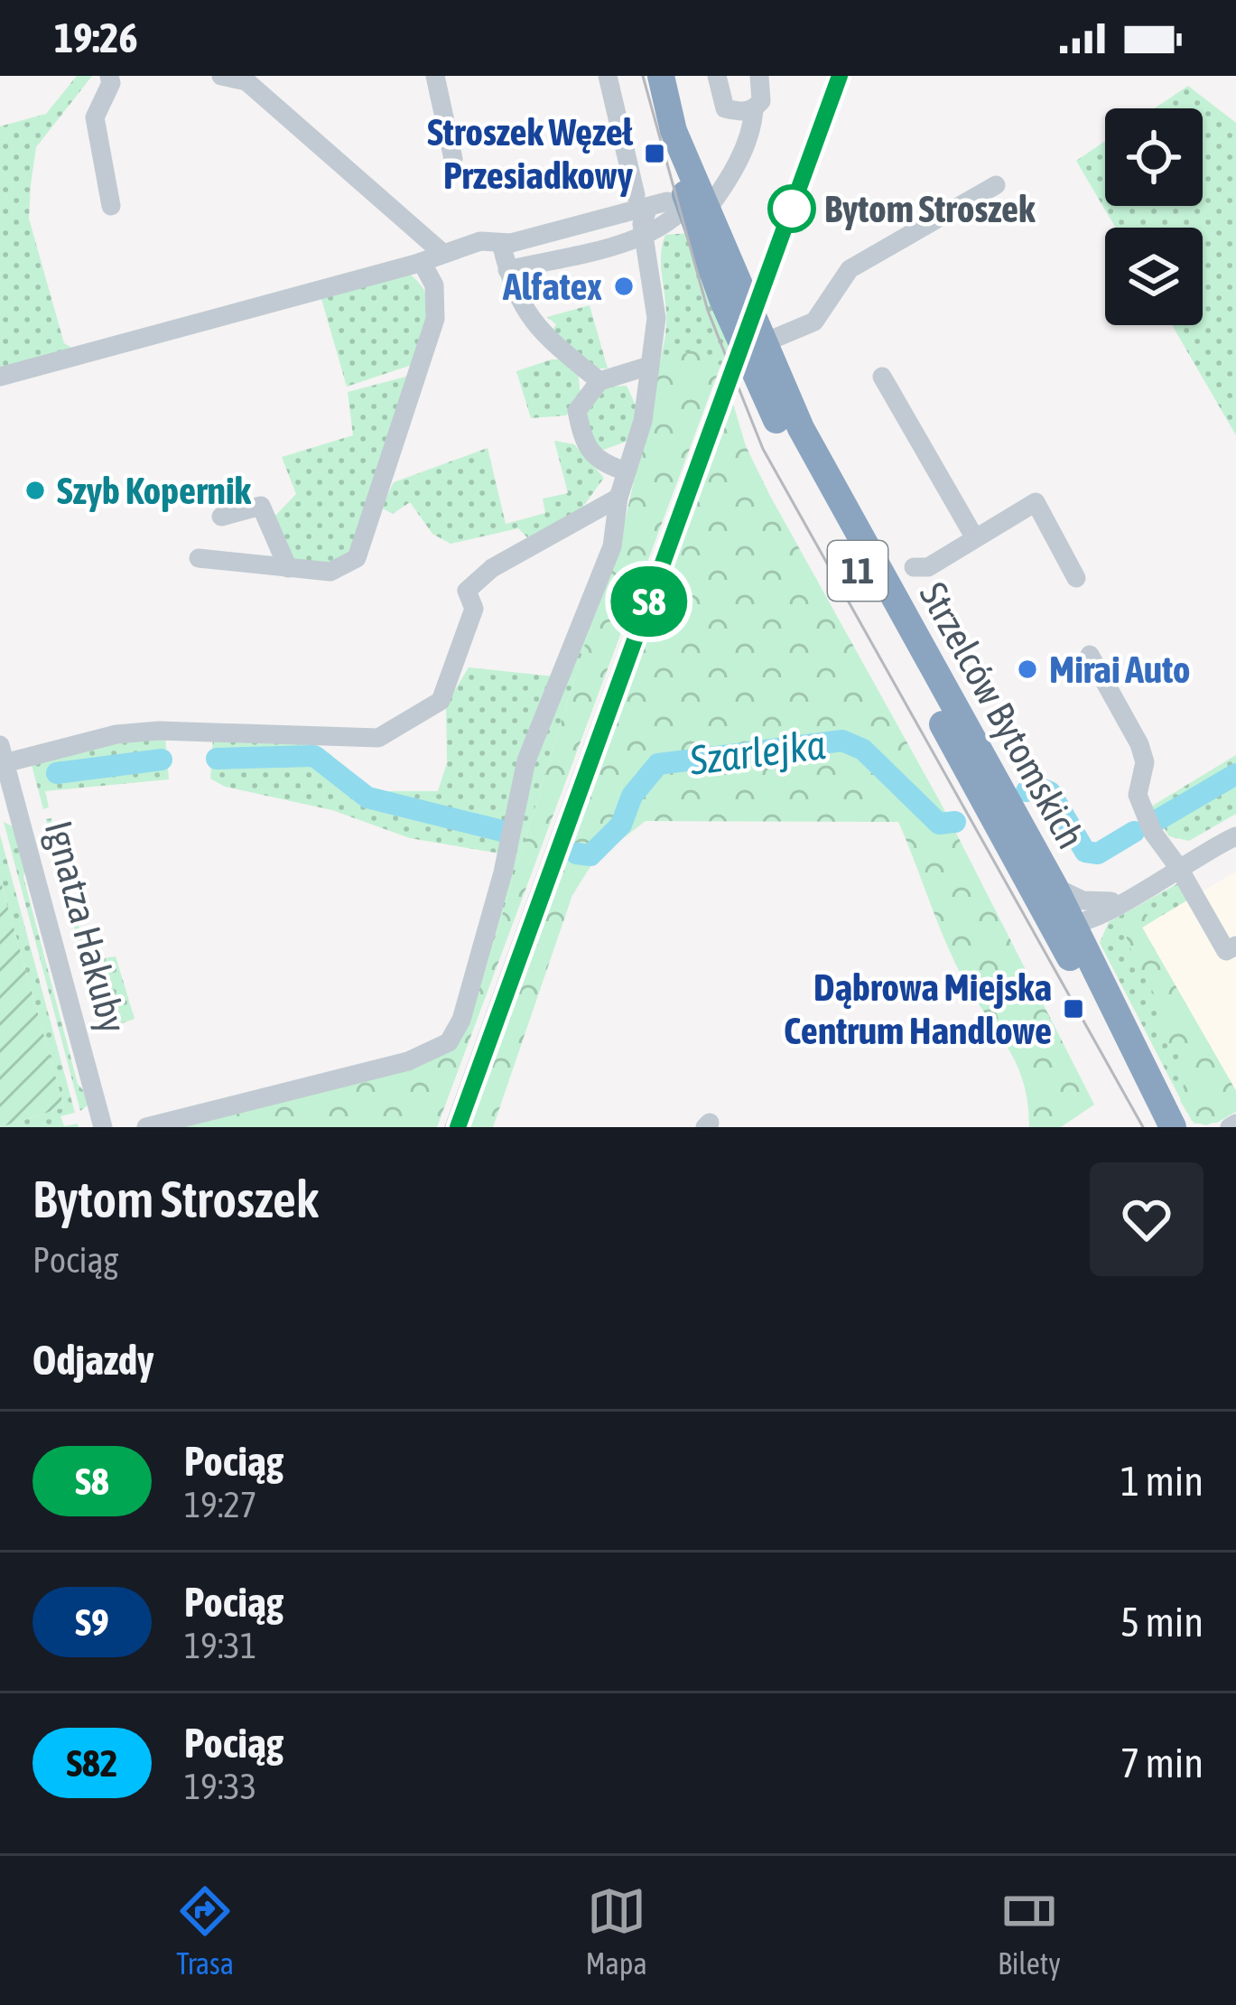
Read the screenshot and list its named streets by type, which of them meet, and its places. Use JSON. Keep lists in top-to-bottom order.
{
  "streets": {
    "highway": ["11", "Strzelców Bytomskich"],
    "street": ["Ignatza Hakuby"]
  },
  "crossings": [
    ["11", "Strzelców Bytomskich"]
  ],
  "water": ["Szarlejka"],
  "places": {
    "transit": ["Stroszek Węzeł Przesiadkowy", "Dąbrowa Miejska Centrum Handlowe"],
    "other": [
      "Bytom Stroszek",
      "Alfatex",
      "Szyb Kopernik",
      "Mirai Auto"
    ]
  },
  "page": {
    "status": "19:26",
    "on_map": "S8",
    "heading": [
      ["Bytom Stroszek", "Pociąg"],
      "Odjazdy"
    ],
    "list": [
      {
        "mark": "S8",
        "name": "Pociąg",
        "note": "19:27",
        "value": "1 min"
      },
      {
        "mark": "S9",
        "name": "Pociąg",
        "note": "19:31",
        "value": "5 min"
      },
      {
        "mark": "S82",
        "name": "Pociąg",
        "note": "19:33",
        "value": "7 min"
      }
    ],
    "tabs": ["Trasa", "Mapa", "Bilety"]
  }
}
